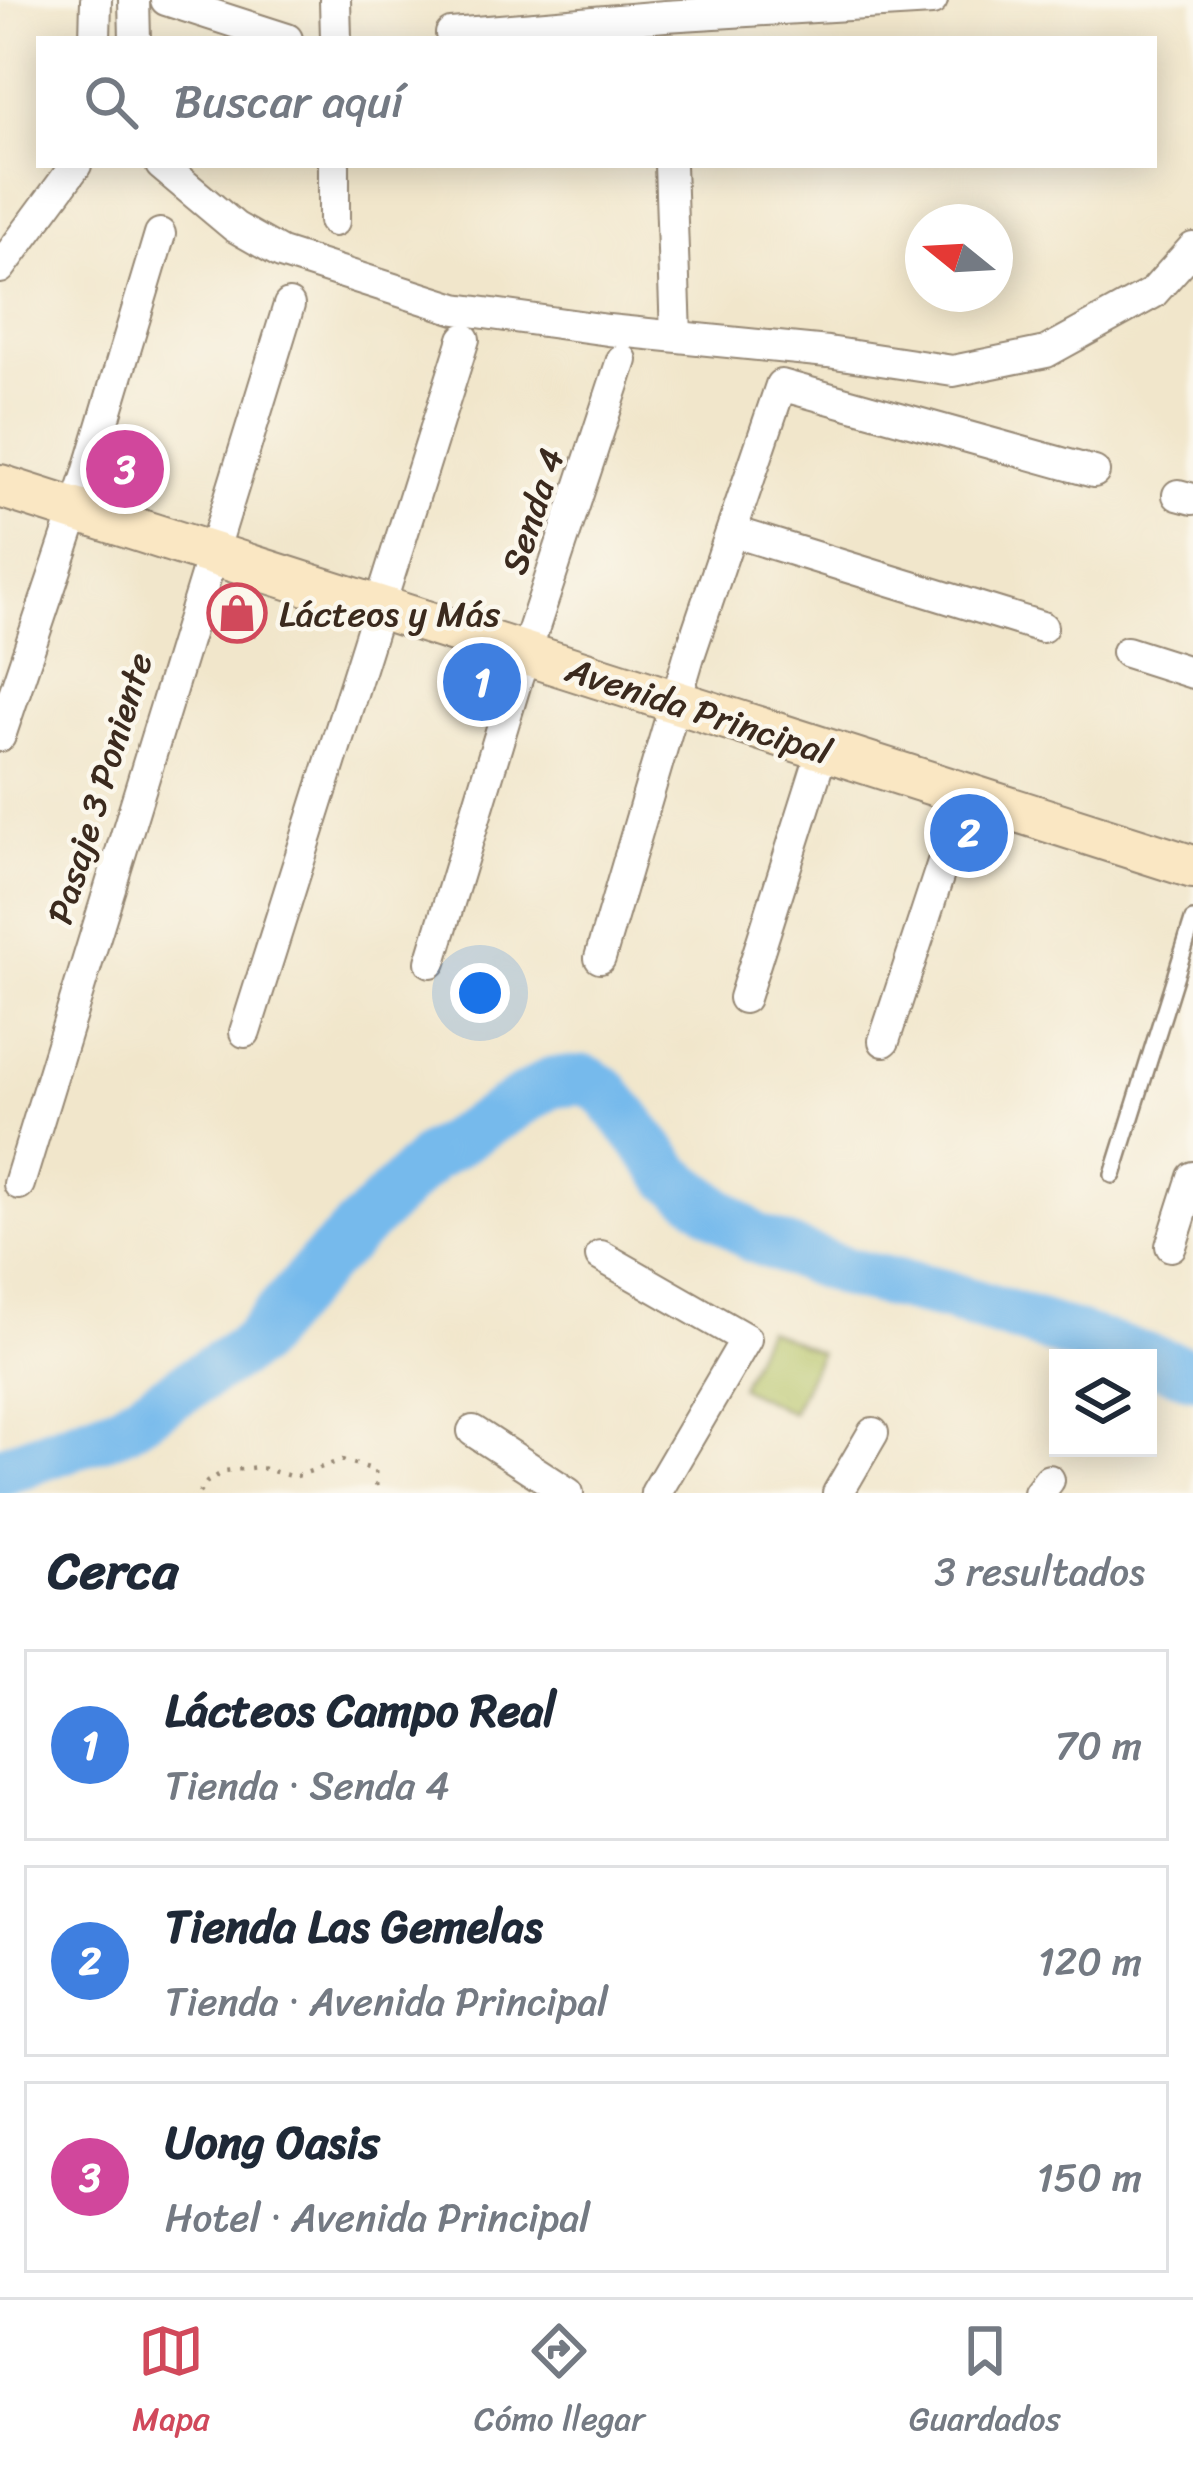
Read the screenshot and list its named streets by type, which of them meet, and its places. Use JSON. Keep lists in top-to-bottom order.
{
  "streets": {
    "street": ["Senda 4", "Avenida Principal", "Pasaje 3 Poniente"]
  },
  "crossings": [
    ["Senda 4", "Avenida Principal"],
    ["Avenida Principal", "Pasaje 3 Poniente"]
  ],
  "places": {
    "shop": ["Lácteos y Más"]
  },
  "north": "left",
  "page": {
    "search": "Buscar aquí",
    "pins": ["3", "1", "2"],
    "heading": ["Cerca", "3 resultados"],
    "list": [
      {
        "mark": "1",
        "name": "Lácteos Campo Real",
        "note": "Tienda · Senda 4",
        "value": "70 m"
      },
      {
        "mark": "2",
        "name": "Tienda Las Gemelas",
        "note": "Tienda · Avenida Principal",
        "value": "120 m"
      },
      {
        "mark": "3",
        "name": "Uong Oasis",
        "note": "Hotel · Avenida Principal",
        "value": "150 m"
      }
    ],
    "nav": ["Mapa", "Cómo llegar", "Guardados"]
  }
}
